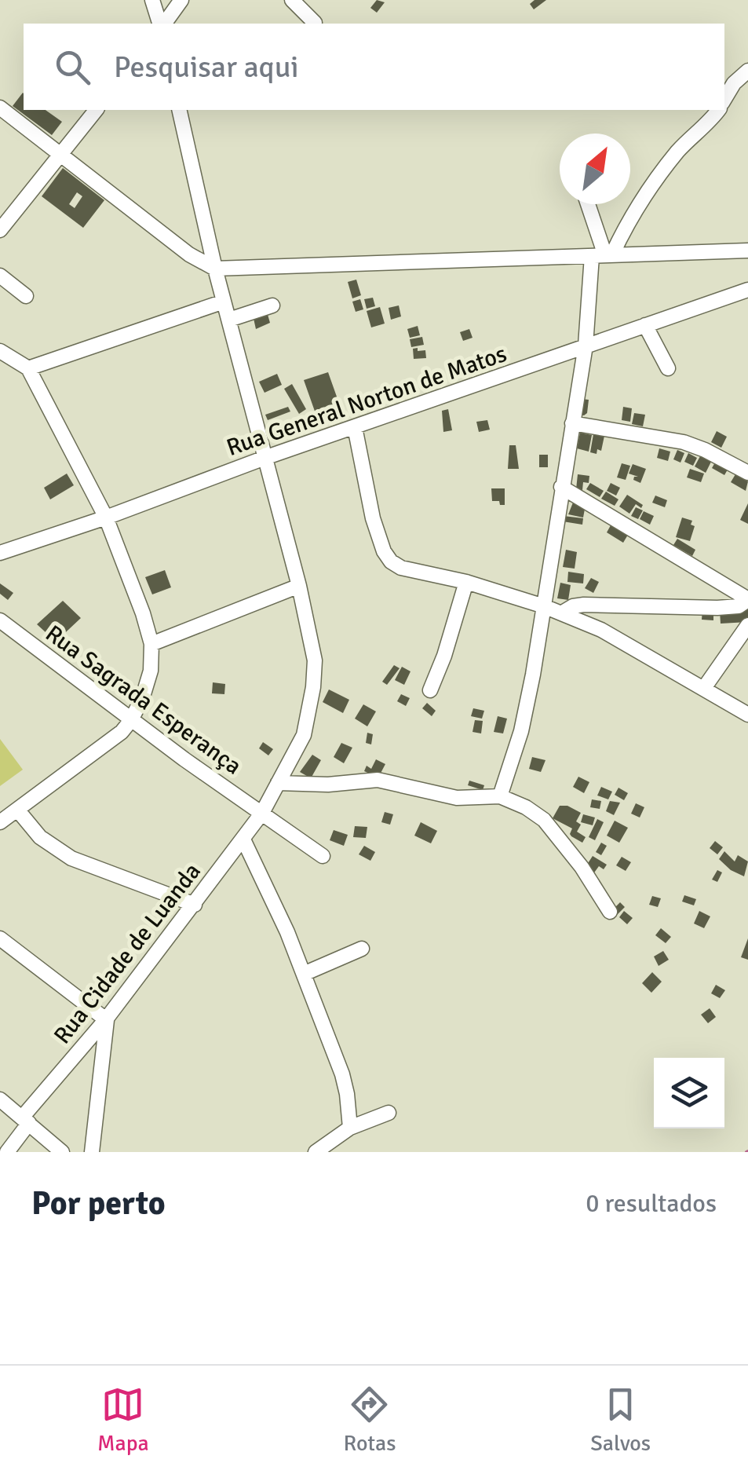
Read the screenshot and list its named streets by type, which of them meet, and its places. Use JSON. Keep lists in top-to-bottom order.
{
  "streets": {
    "street": ["Rua General Norton de Matos", "Rua Sagrada Esperança", "Rua Cidade de Luanda"]
  },
  "crossings": [
    ["Rua General Norton de Matos", "Rua Cidade de Luanda"],
    ["Rua Sagrada Esperança", "Rua Cidade de Luanda"]
  ],
  "north": "top right",
  "page": {
    "search": "Pesquisar aqui",
    "heading": ["Por perto", "0 resultados"],
    "nav": ["Mapa", "Rotas", "Salvos"]
  }
}
